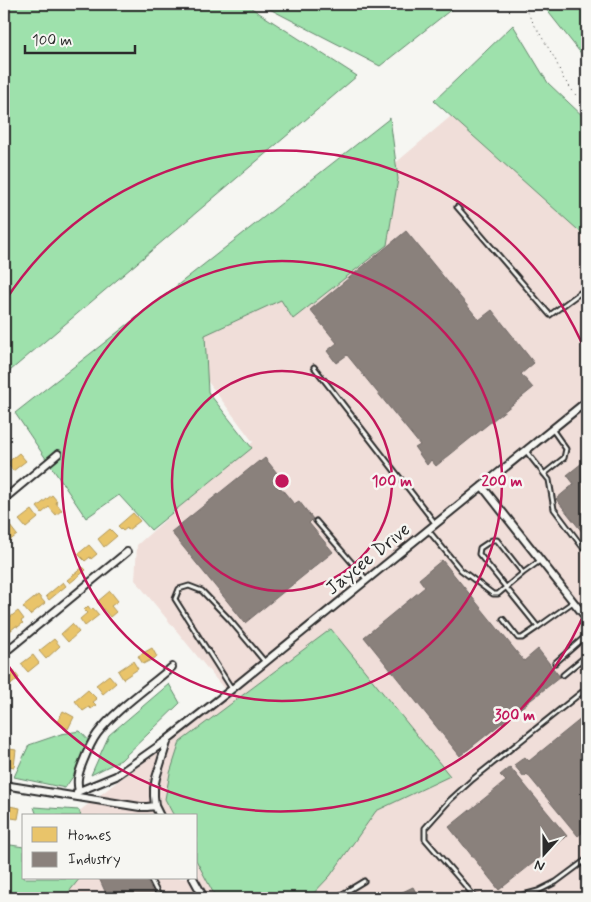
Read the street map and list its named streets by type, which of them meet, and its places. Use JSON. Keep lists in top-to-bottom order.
{
  "streets": {
    "street": ["Jaycee Drive"]
  },
  "legend": ["Homes", "Industry"],
  "scale_bar": "100 m",
  "north": "bottom",
  "rings": ["100 m", "200 m", "300 m"]
}
